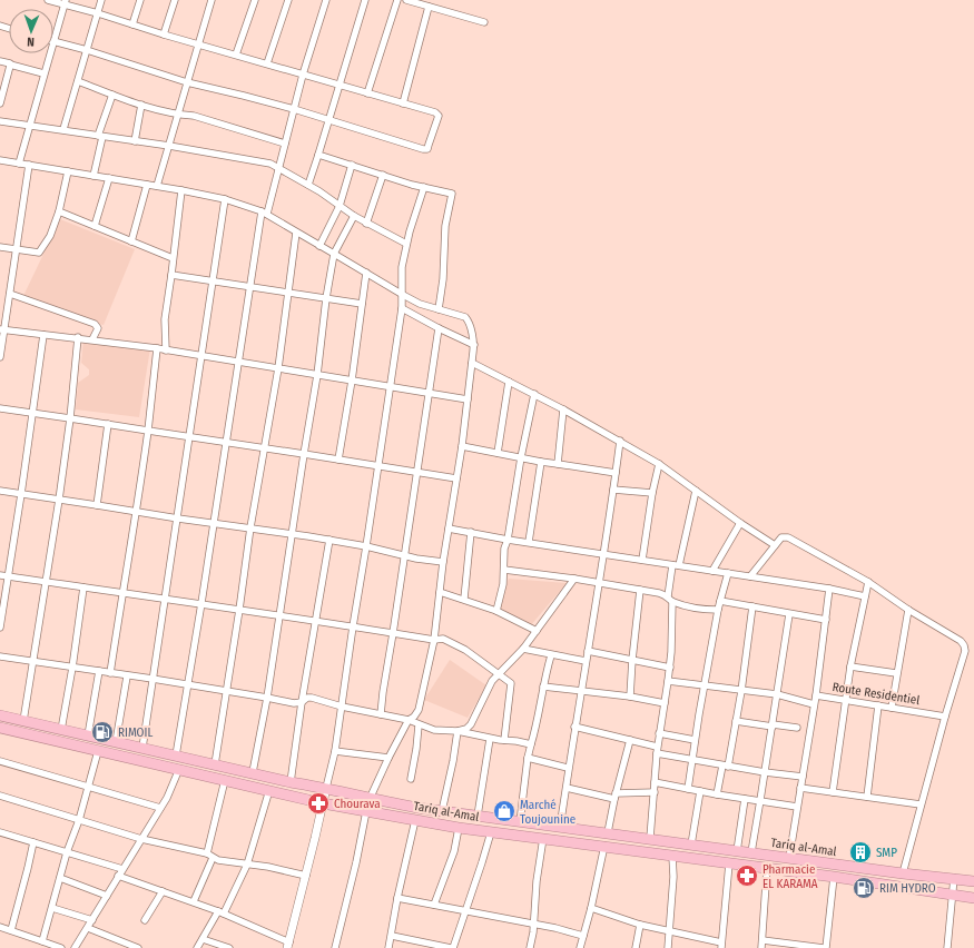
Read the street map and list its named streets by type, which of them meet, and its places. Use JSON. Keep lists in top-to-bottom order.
{
  "streets": {
    "highway": ["Tariq al-Amal"],
    "street": ["Route Residentiel"]
  },
  "crossings": [
    ["Route Residentiel", "Tariq al-Amal"]
  ],
  "places": {
    "fuel station": ["RIMOIL", "RIM HYDRO"],
    "pharmacy": ["Chourava", "Pharmacie EL KARAMA"],
    "shop": ["Marché Toujounine"],
    "building": ["SMP"]
  },
  "north": "bottom"
}
